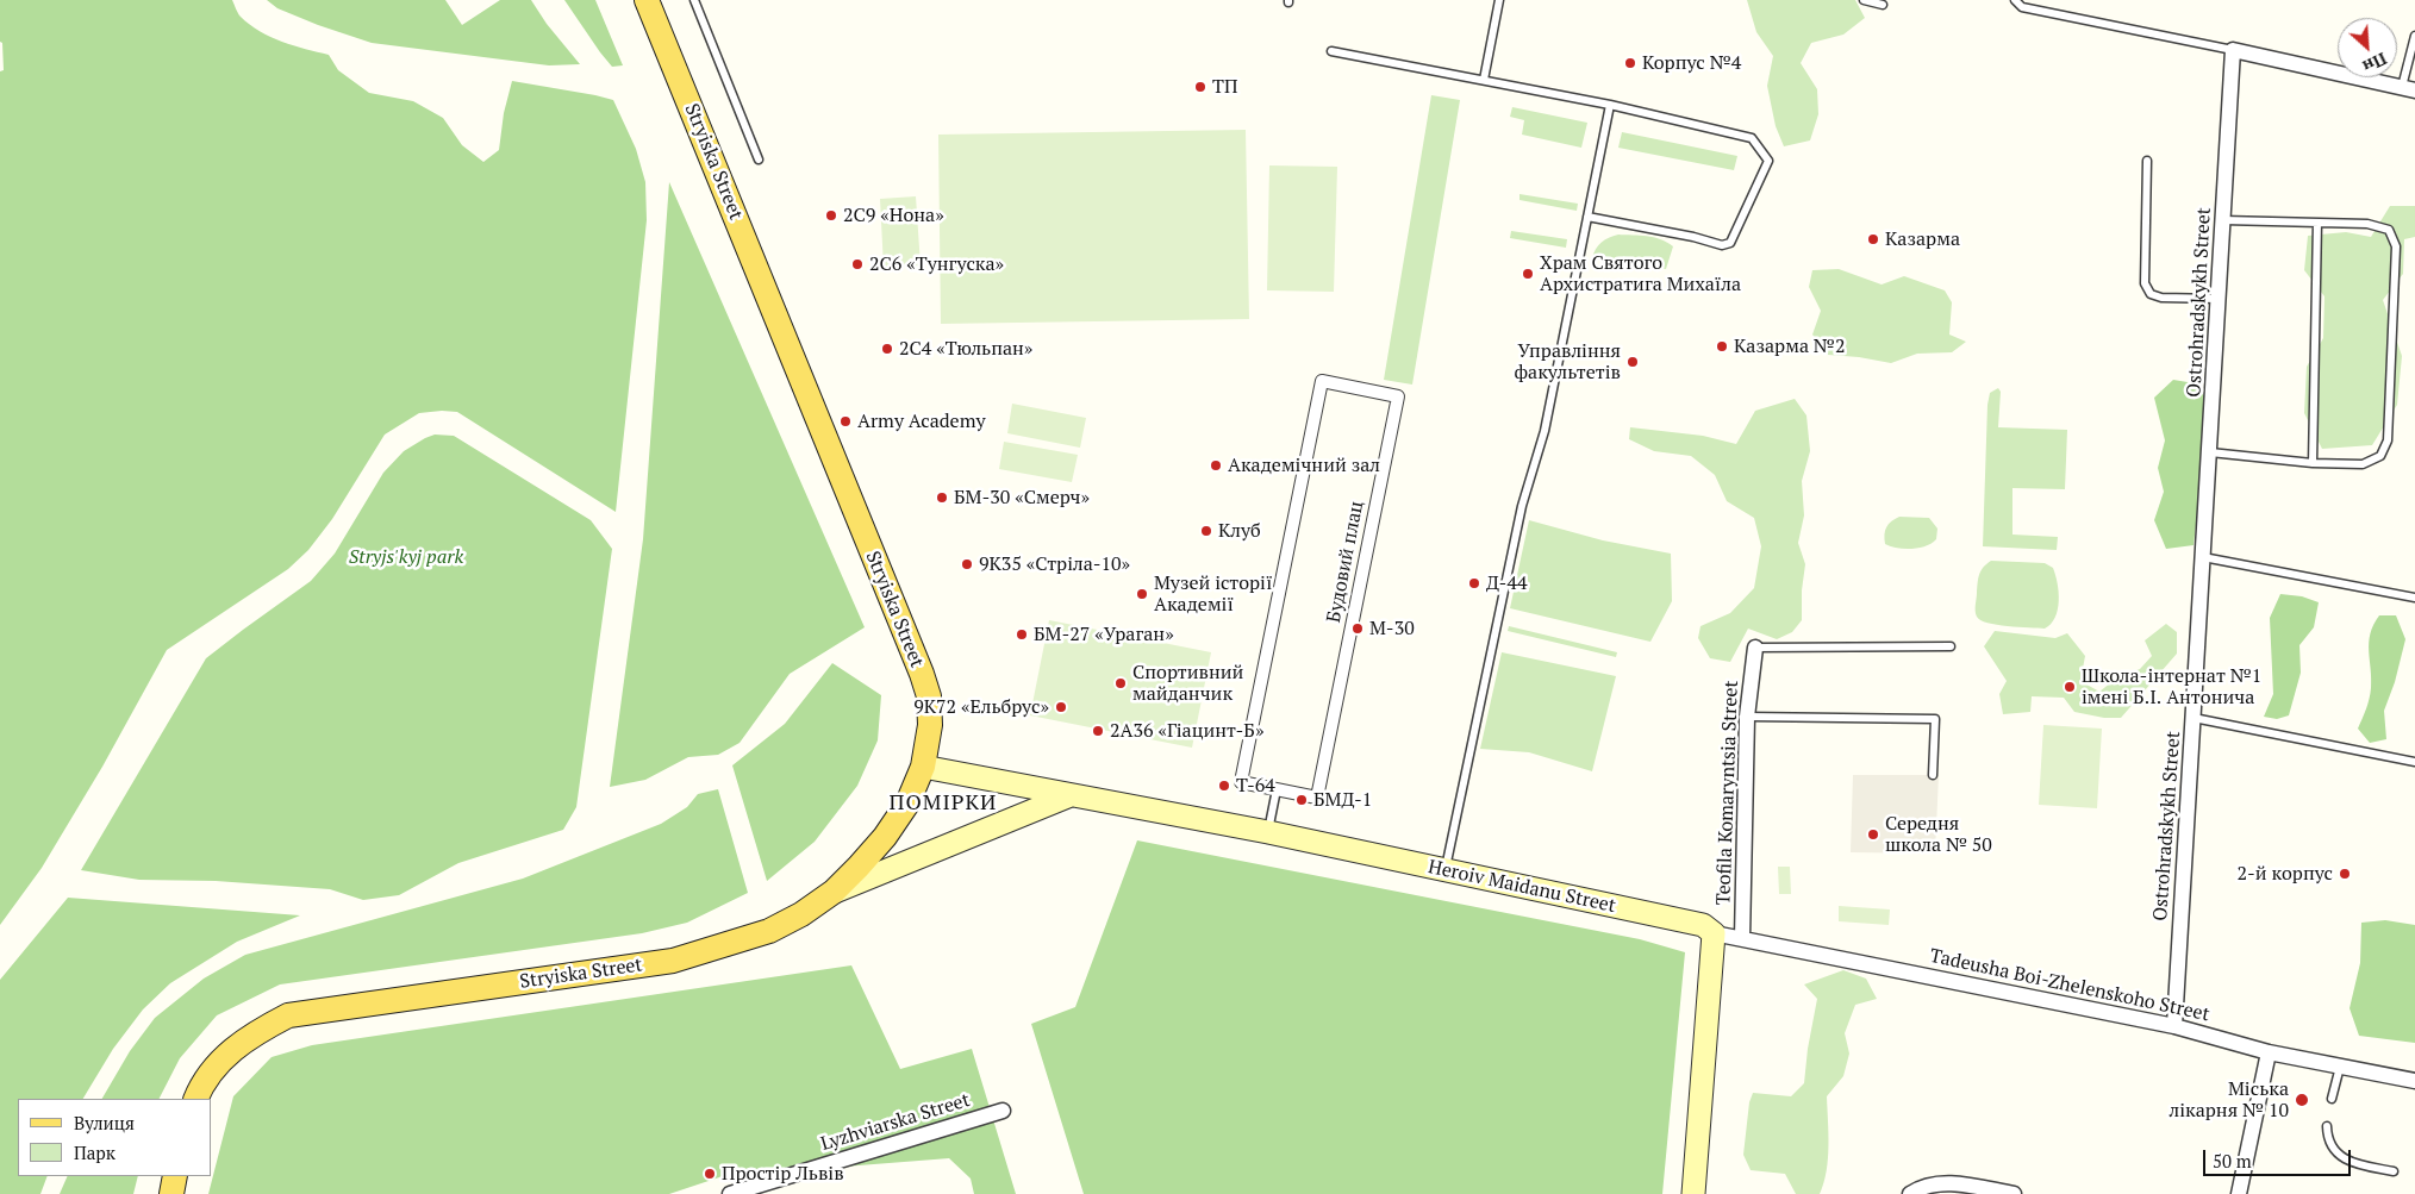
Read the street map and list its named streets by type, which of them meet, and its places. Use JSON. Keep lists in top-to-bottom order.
{
  "streets": {
    "main road": ["Stryiska Street", "Heroiv Maidanu Street"],
    "street": [
      "Ostrohradskykh Street",
      "Будовий плац",
      "Teofila Komaryntsia Street",
      "Tadeusha Boi-Zhelenskoho Street",
      "Lyzhviarska Street"
    ]
  },
  "crossings": [
    ["Stryiska Street", "Heroiv Maidanu Street"],
    ["Ostrohradskykh Street", "Tadeusha Boi-Zhelenskoho Street"],
    ["Teofila Komaryntsia Street", "Tadeusha Boi-Zhelenskoho Street"],
    ["Heroiv Maidanu Street", "Tadeusha Boi-Zhelenskoho Street"]
  ],
  "districts": ["ПОМІРКИ"],
  "parks": ["Stryjs'kyj park"],
  "places": [
    "Корпус №4",
    "ТП",
    "2С9 «Нона»",
    "Казарма",
    "2С6 «Тунгуска»",
    "Храм Святого Архистратига Михаїла",
    "Казарма №2",
    "2С4 «Тюльпан»",
    "Управління факультетів",
    "Army Academy",
    "Академічний зал",
    "БМ-30 «Смерч»",
    "Клуб",
    "9К35 «Стріла-10»",
    "Д-44",
    "Музей історії Академії",
    "М-30",
    "БМ-27 «Ураган»",
    "Спортивний майданчик",
    "Школа-інтернат №1 імені Б.І. Антонича",
    "9К72 «Ельбрус»",
    "2А36 «Гіацинт-Б»",
    "Т-64",
    "БМД-1",
    "Середня школа № 50",
    "2-й корпус",
    "Міська лікарня № 10",
    "Простір Львів"
  ],
  "legend": ["Вулиця", "Парк"],
  "scale_bar": "50 m",
  "north": "bottom right"
}
